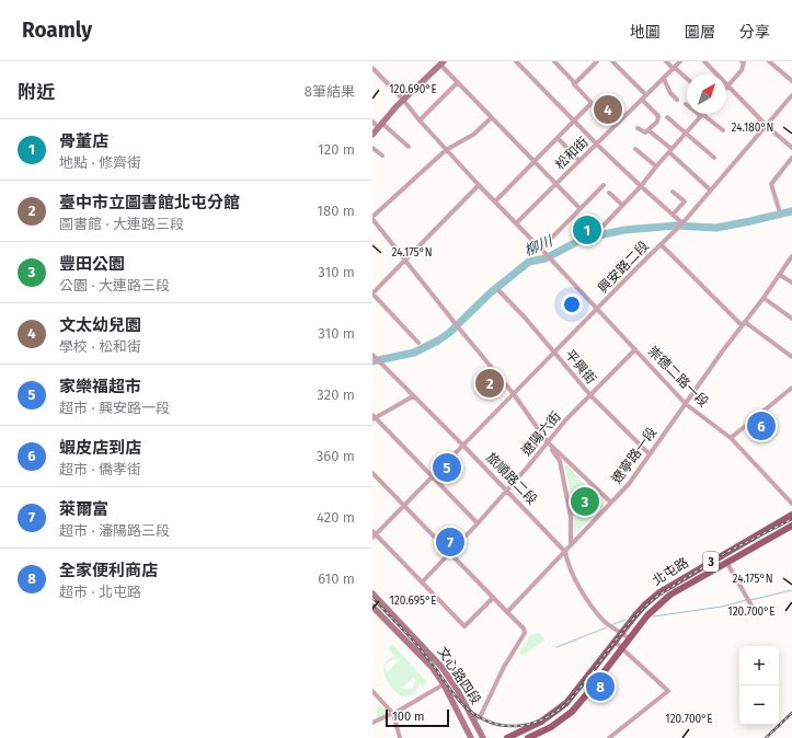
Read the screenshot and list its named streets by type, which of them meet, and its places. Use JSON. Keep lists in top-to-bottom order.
{
  "streets": {
    "main road": ["3", "北屯路", "文心路四段"],
    "street": [
      "松和街",
      "興安路二段",
      "平興街",
      "崇德二路一段",
      "遼陽六街",
      "遼寧路一段",
      "旅順路二段"
    ]
  },
  "crossings": [
    ["興安路二段", "平興街"],
    ["興安路二段", "崇德二路一段"],
    ["興安路二段", "旅順路二段"],
    ["平興街", "遼陽六街"],
    ["平興街", "遼寧路一段"],
    ["崇德二路一段", "遼陽六街"],
    ["崇德二路一段", "遼寧路一段"],
    ["遼陽六街", "旅順路二段"],
    ["遼寧路一段", "旅順路二段"],
    ["旅順路二段", "3"],
    ["旅順路二段", "北屯路"],
    ["3", "北屯路"]
  ],
  "water": ["柳川"],
  "scale_bar": "100 m",
  "north": "top right",
  "page": {
    "header": "Roamly",
    "nav": ["地圖", "圖層", "分享"],
    "heading": ["附近", "8筆結果"],
    "pins": [
      "4",
      "1",
      "2",
      "6",
      "5",
      "3",
      "7",
      "8"
    ],
    "list": [
      {
        "mark": "1",
        "name": "骨董店",
        "note": "地點 · 修齊街",
        "value": "120 m"
      },
      {
        "mark": "2",
        "name": "臺中市立圖書館北屯分館",
        "note": "圖書館 · 大連路三段",
        "value": "180 m"
      },
      {
        "mark": "3",
        "name": "豐田公園",
        "note": "公園 · 大連路三段",
        "value": "310 m"
      },
      {
        "mark": "4",
        "name": "文太幼兒園",
        "note": "學校 · 松和街",
        "value": "310 m"
      },
      {
        "mark": "5",
        "name": "家樂福超市",
        "note": "超市 · 興安路一段",
        "value": "320 m"
      },
      {
        "mark": "6",
        "name": "蝦皮店到店",
        "note": "超市 · 僑孝街",
        "value": "360 m"
      },
      {
        "mark": "7",
        "name": "萊爾富",
        "note": "超市 · 瀋陽路三段",
        "value": "420 m"
      },
      {
        "mark": "8",
        "name": "全家便利商店",
        "note": "超市 · 北屯路",
        "value": "610 m"
      }
    ],
    "map_buttons": ["+", "−"],
    "scale": "100 m"
  },
  "coordinates": [
    "120.690°E",
    "24.180°N",
    "24.175°N",
    "120.695°E",
    "120.700°E"
  ]
}
